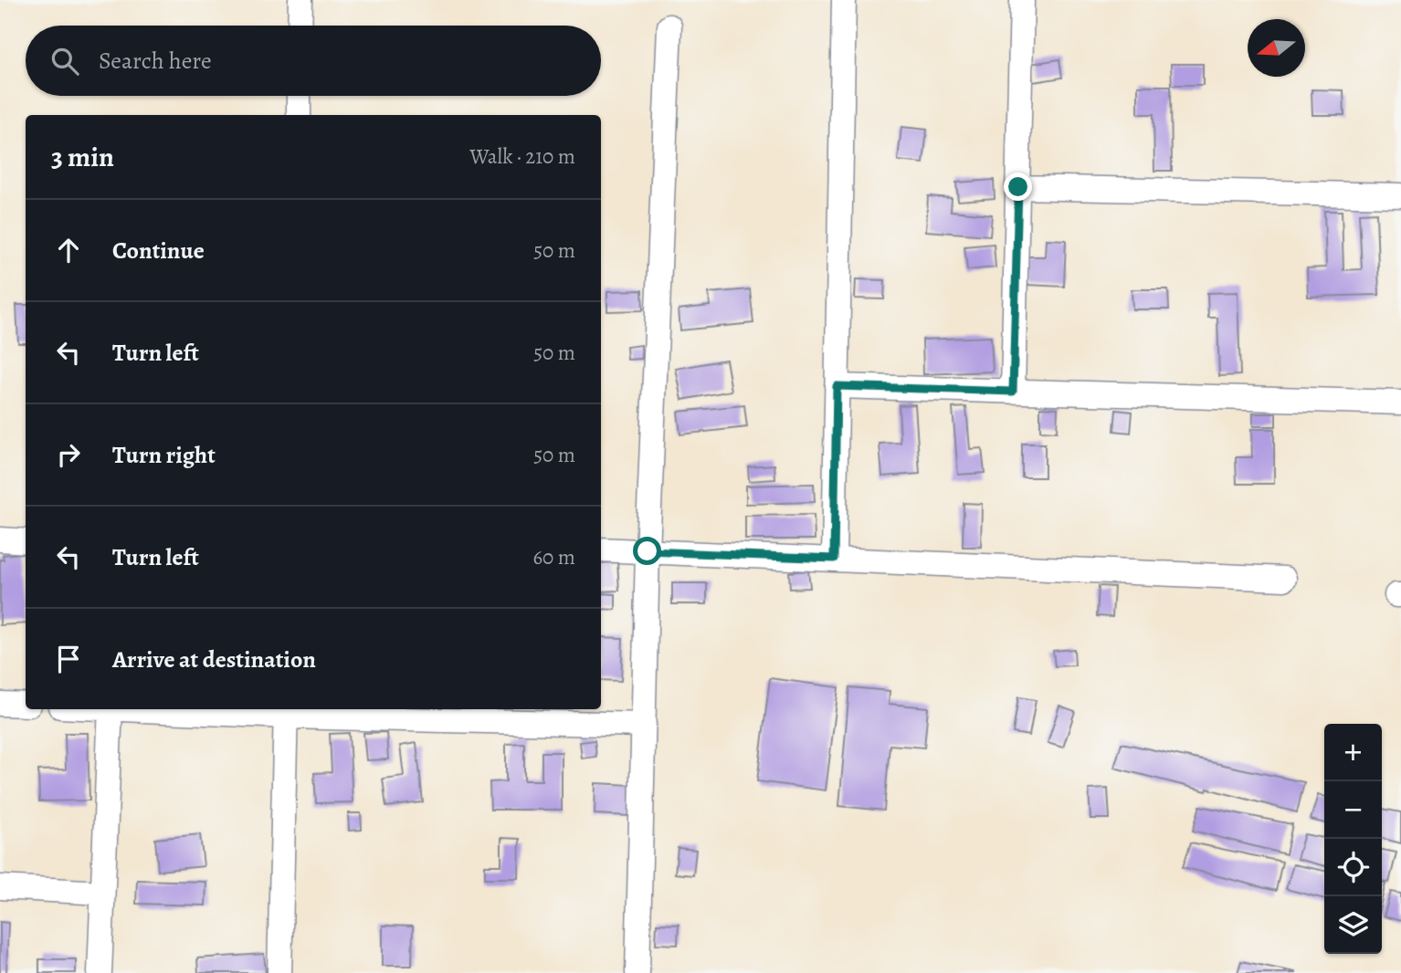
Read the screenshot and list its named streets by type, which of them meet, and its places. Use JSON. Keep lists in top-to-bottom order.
{
  "north": "left",
  "page": {
    "search": "Search here",
    "heading": ["3 min", "Walk · 210 m"],
    "list": [
      ["Continue", "50 m"],
      ["Turn left", "50 m"],
      ["Turn right", "50 m"],
      ["Turn left", "60 m"],
      "Arrive at destination"
    ],
    "map_buttons": ["+", "−"]
  }
}
